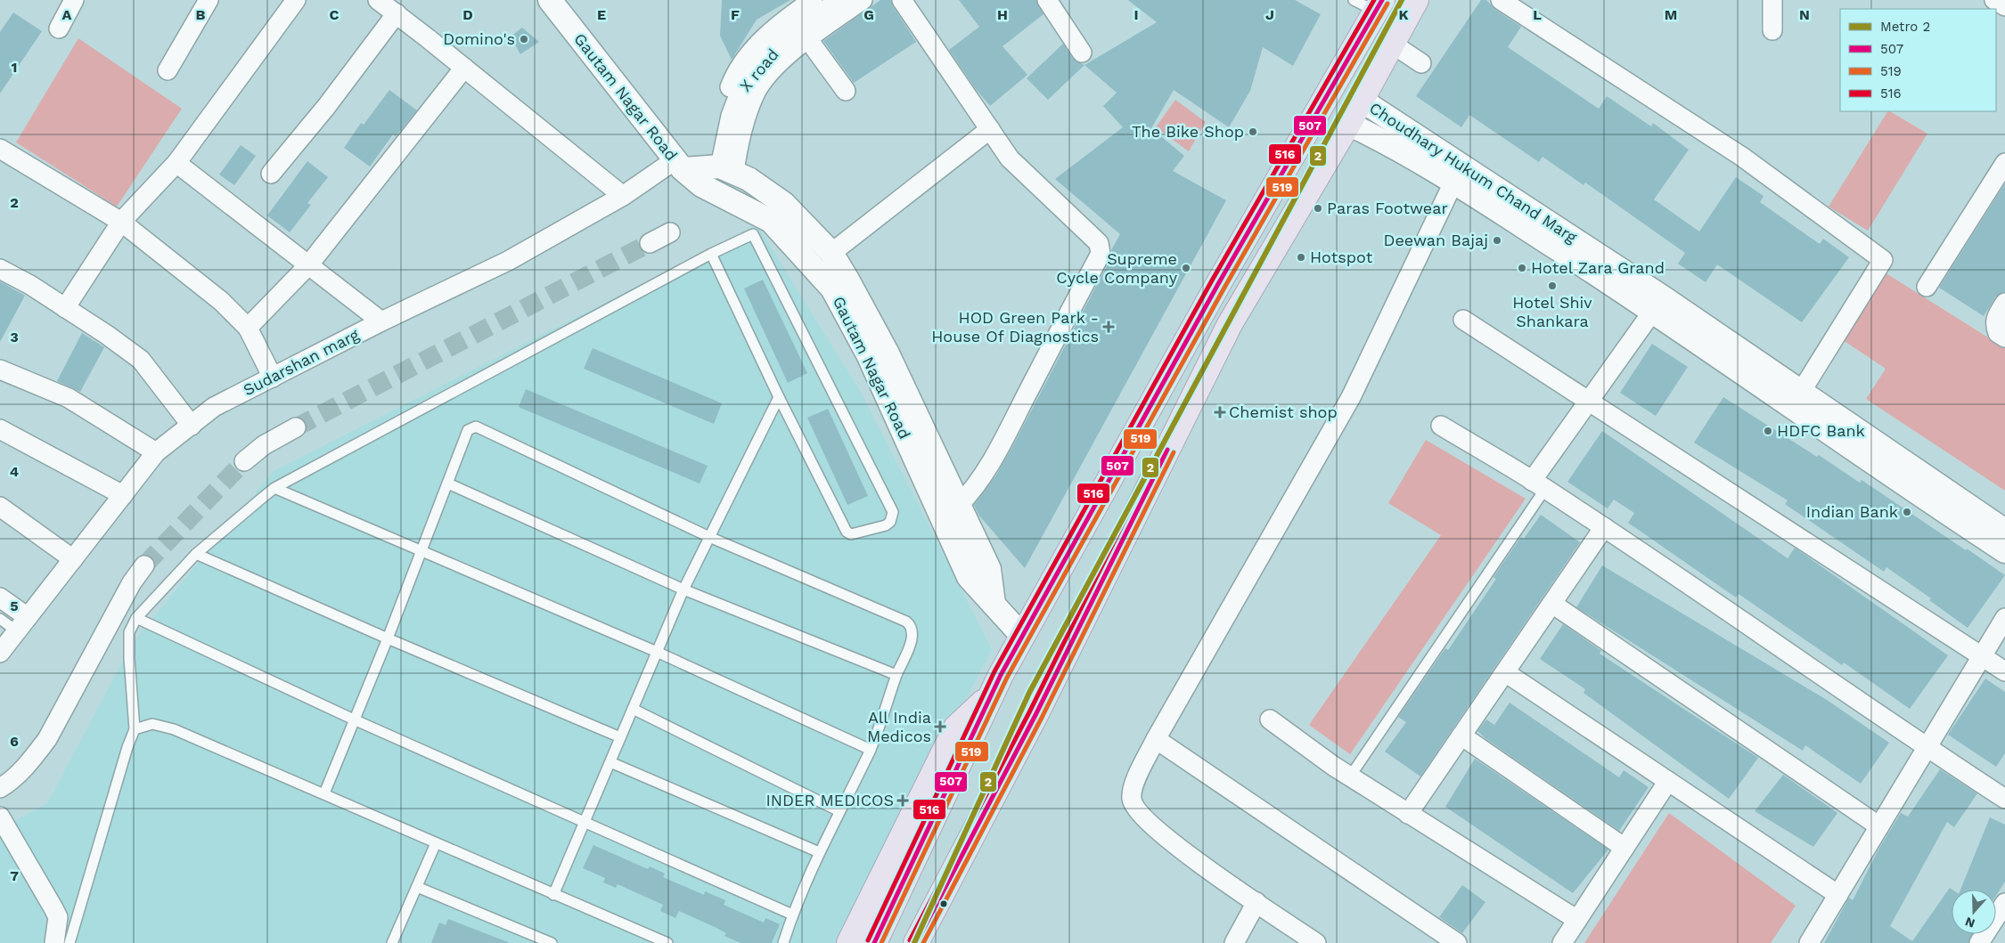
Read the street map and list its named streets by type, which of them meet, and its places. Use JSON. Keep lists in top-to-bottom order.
{
  "streets": {
    "street": [
      "X road",
      "Gautam Nagar Road",
      "Choudhary Hukum Chand Marg",
      "Sudarshan marg"
    ]
  },
  "crossings": [
    ["Gautam Nagar Road", "Sudarshan marg"]
  ],
  "places": {
    "other": [
      "Domino's",
      "The Bike Shop",
      "Paras Footwear",
      "Deewan Bajaj",
      "Hotspot",
      "Supreme Cycle Company",
      "Hotel Zara Grand",
      "Hotel Shiv Shankara",
      "HDFC Bank",
      "Indian Bank"
    ],
    "health": [
      "HOD Green Park - House Of Diagnostics",
      "Chemist shop",
      "All India Medicos",
      "INDER MEDICOS"
    ]
  },
  "lines": [
    "metro line 2",
    "transit line 507",
    "transit line 516",
    "transit line 519"
  ],
  "legend": [
    "Metro 2",
    "507",
    "519",
    "516"
  ],
  "north": "bottom",
  "grid": {
    "columns": [
      "A",
      "B",
      "C",
      "D",
      "E",
      "F",
      "G",
      "H",
      "I",
      "J",
      "K",
      "L",
      "M",
      "N"
    ],
    "rows": [
      "1",
      "2",
      "3",
      "4",
      "5",
      "6",
      "7"
    ]
  }
}
